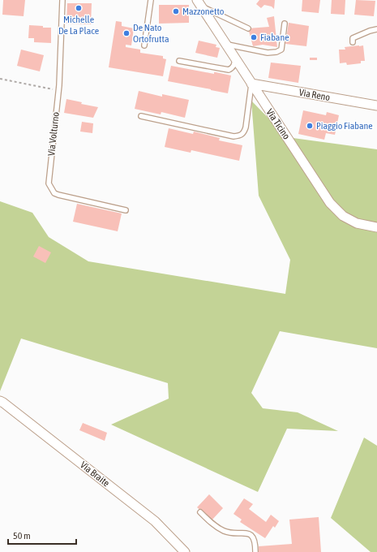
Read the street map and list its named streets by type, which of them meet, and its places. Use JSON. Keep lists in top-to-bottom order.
{
  "streets": {
    "street": ["Via Reno", "Via Ticino", "Via Braite"],
    "lane": ["Via Volturno"]
  },
  "crossings": [
    ["Via Reno", "Via Ticino"]
  ],
  "places": [
    "Michelle De La Place",
    "Mazzonetto",
    "De Nato Ortofrutta",
    "Fiabane",
    "Piaggio Fiabane"
  ],
  "scale_bar": "50 m"
}
